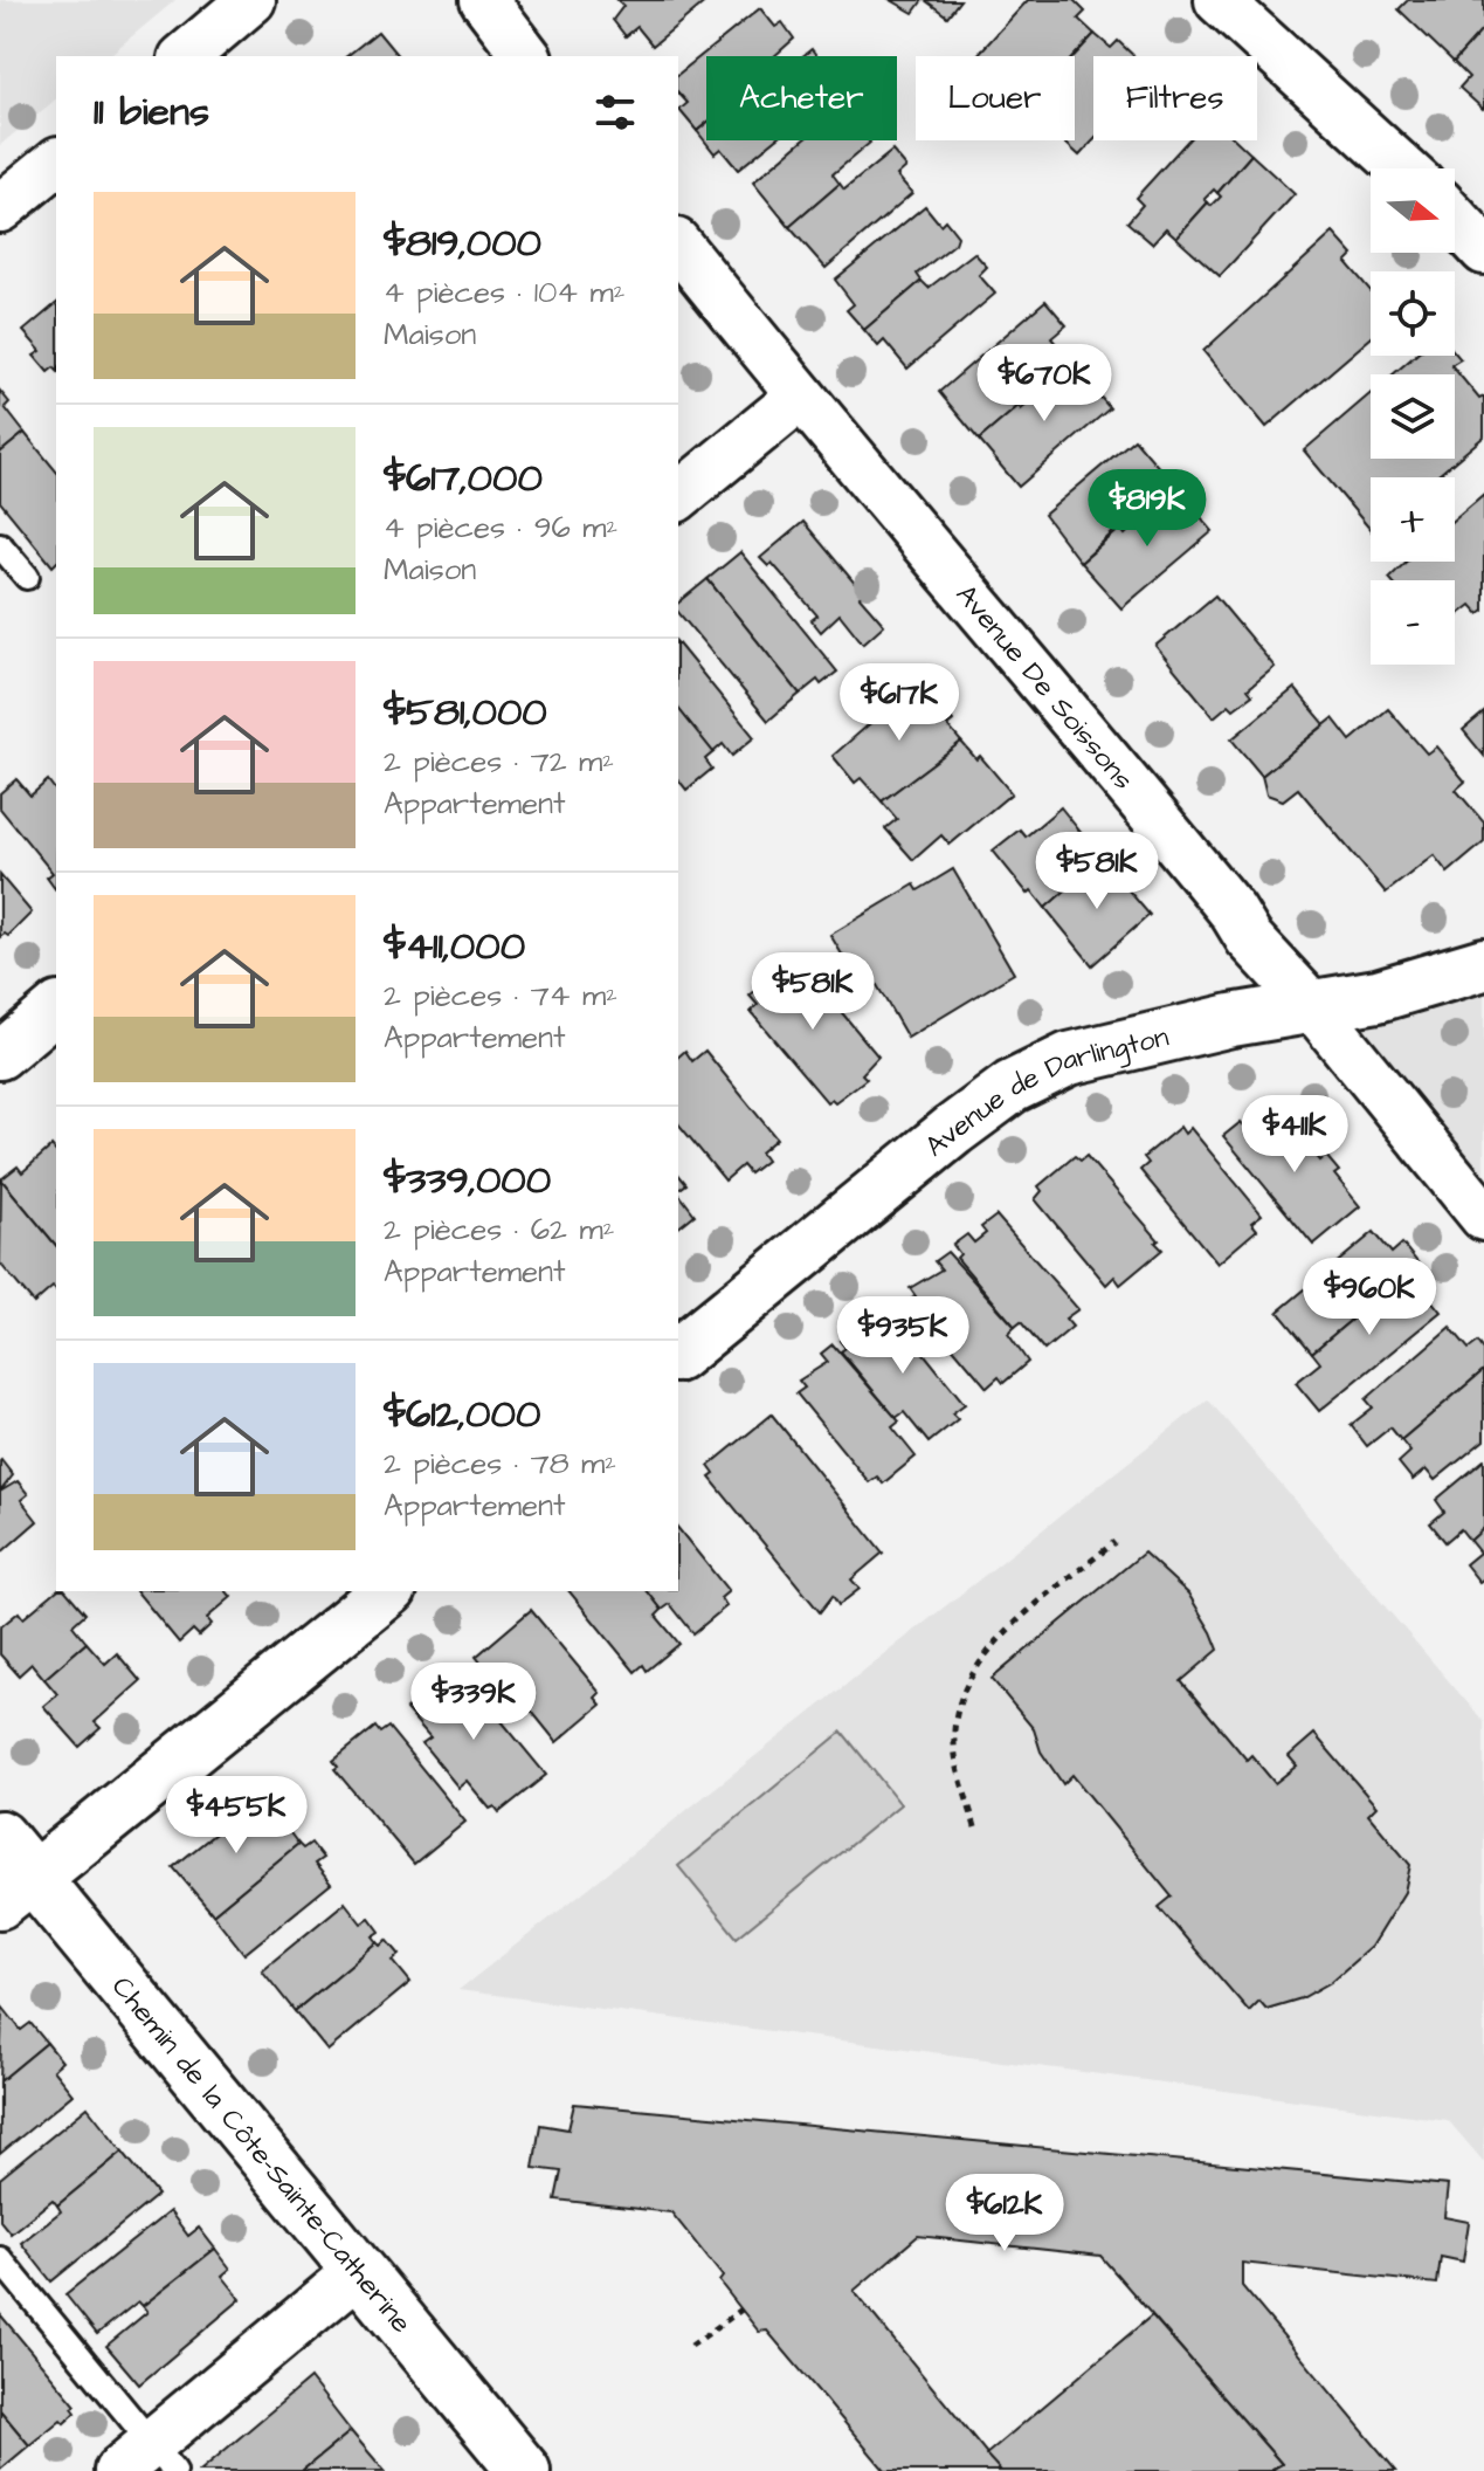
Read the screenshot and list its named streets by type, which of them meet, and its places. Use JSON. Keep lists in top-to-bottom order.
{
  "streets": {
    "street": ["Avenue De Soissons", "Avenue de Darlington", "Chemin de la Côte-Sainte-Catherine"]
  },
  "crossings": [
    ["Avenue De Soissons", "Avenue de Darlington"]
  ],
  "north": "right",
  "page": {
    "chip": ["Acheter", "Louer", "Filtres"],
    "heading": "11 biens",
    "map_buttons": ["+", "−"],
    "list": [
      {
        "name": "$819,000",
        "note": "4 pièces · 104 m² · Maison"
      },
      {
        "name": "$617,000",
        "note": "4 pièces · 96 m² · Maison"
      },
      {
        "name": "$581,000",
        "note": "2 pièces · 72 m² · Appartement"
      },
      {
        "name": "$411,000",
        "note": "2 pièces · 74 m² · Appartement"
      },
      {
        "name": "$339,000",
        "note": "2 pièces · 62 m² · Appartement"
      },
      {
        "name": "$612,000",
        "note": "2 pièces · 78 m² · Appartement"
      }
    ],
    "price": [
      "$670K",
      "$819K",
      "$617K",
      "$581K",
      "$581K",
      "$411K",
      "$960K",
      "$935K",
      "$339K",
      "$455K",
      "$612K"
    ]
  }
}
